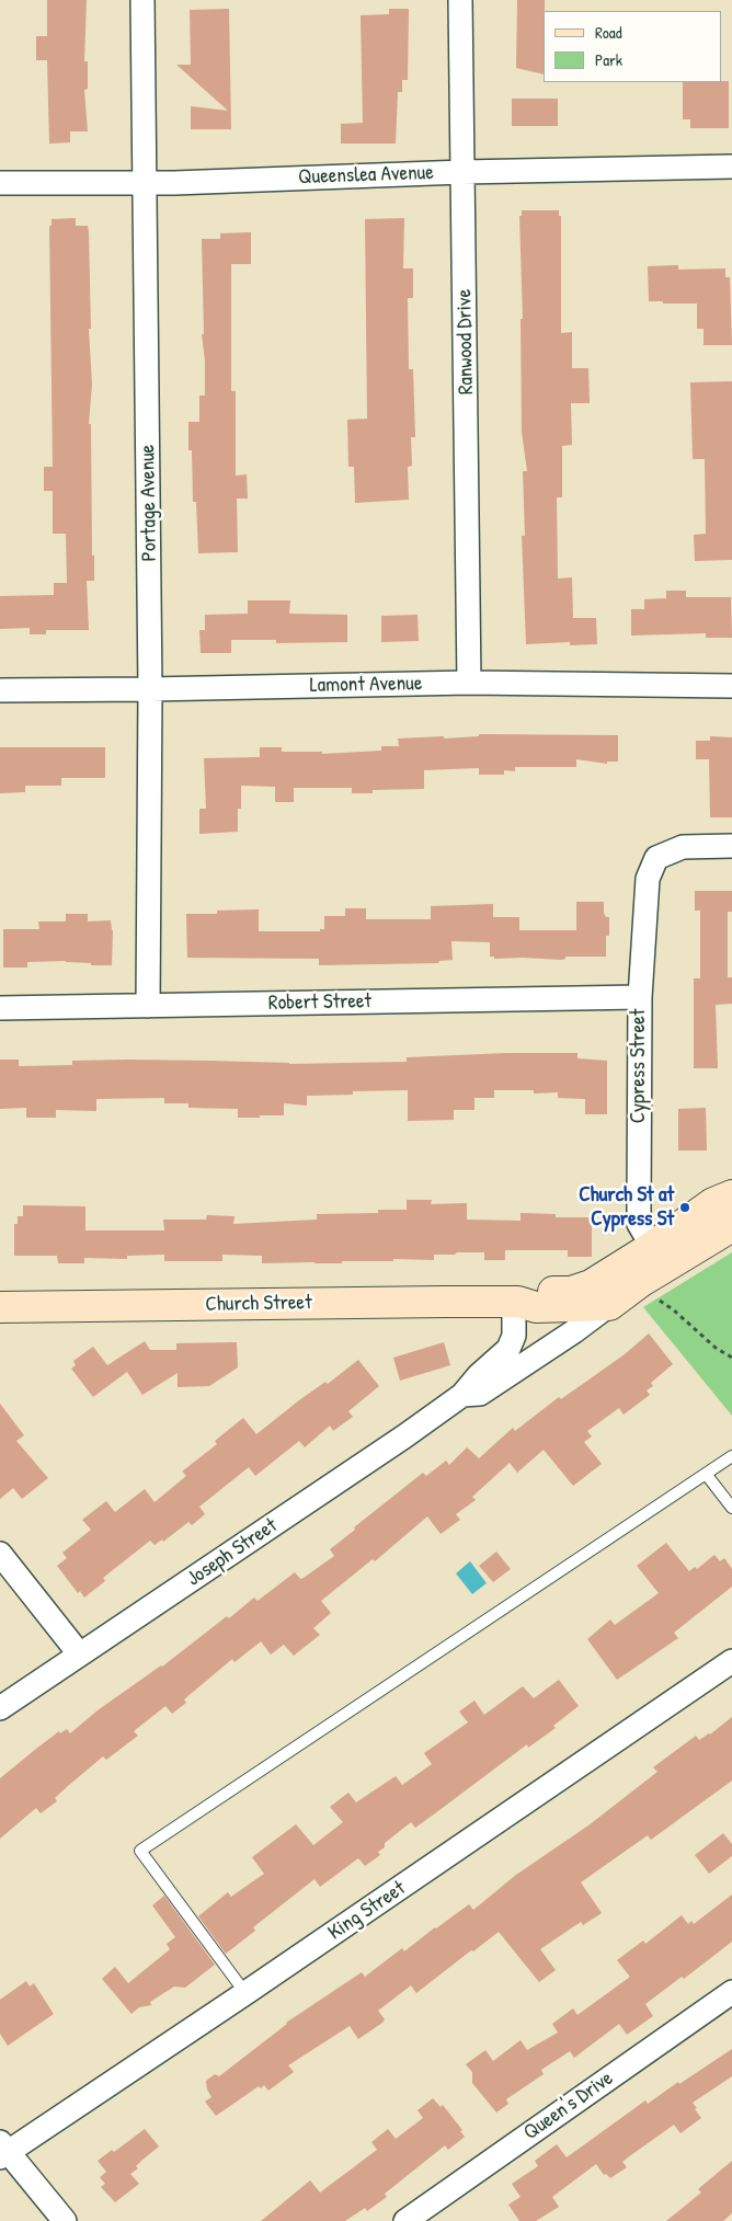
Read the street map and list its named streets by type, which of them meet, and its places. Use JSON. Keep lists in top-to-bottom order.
{
  "streets": {
    "street": [
      "Queenslea Avenue",
      "Ranwood Drive",
      "Portage Avenue",
      "Lamont Avenue",
      "Robert Street",
      "Cypress Street",
      "Church Street",
      "Joseph Street",
      "King Street",
      "Queen's Drive"
    ]
  },
  "crossings": [
    ["Queenslea Avenue", "Ranwood Drive"],
    ["Queenslea Avenue", "Portage Avenue"],
    ["Ranwood Drive", "Lamont Avenue"],
    ["Portage Avenue", "Lamont Avenue"],
    ["Portage Avenue", "Robert Street"],
    ["Robert Street", "Cypress Street"],
    ["Cypress Street", "Church Street"],
    ["Church Street", "Joseph Street"]
  ],
  "places": ["Church St at Cypress St"],
  "legend": ["Road", "Park"]
}
